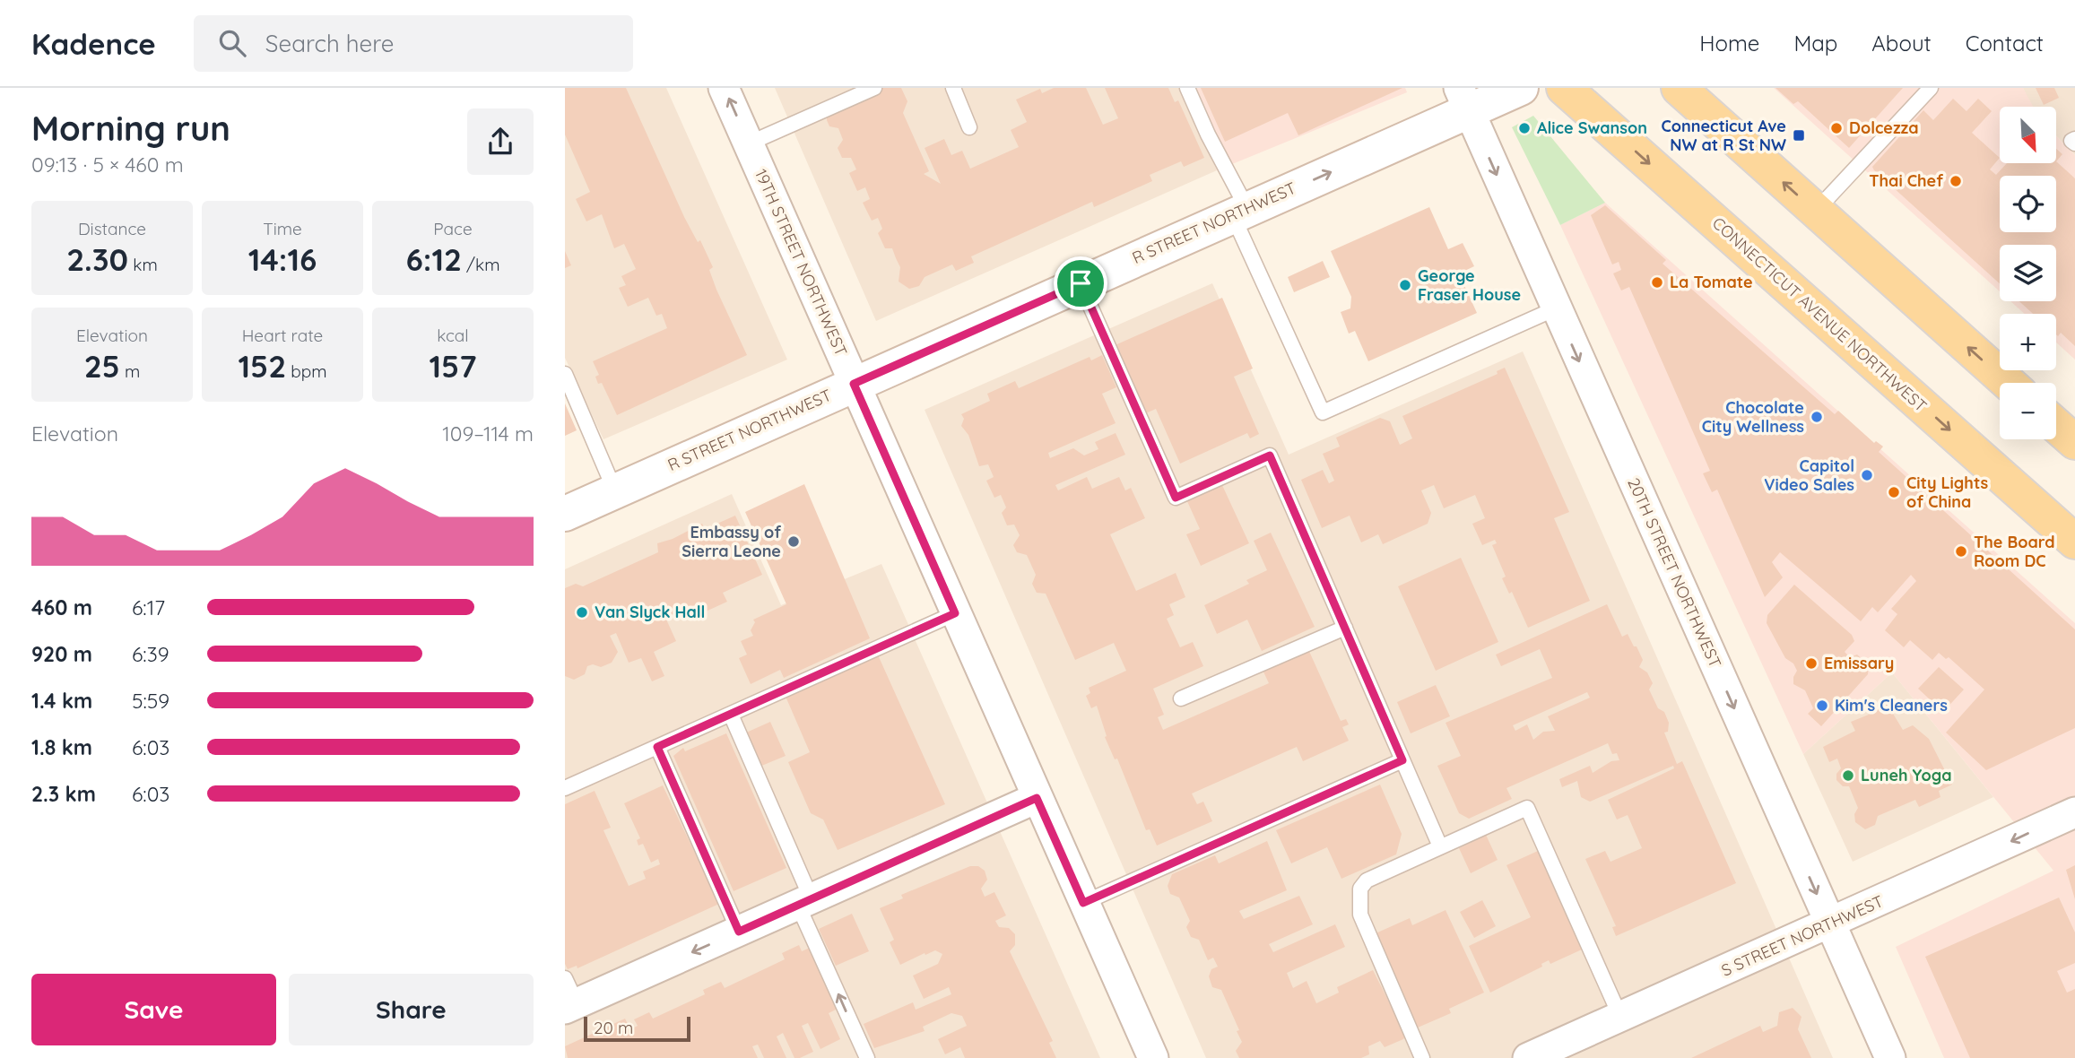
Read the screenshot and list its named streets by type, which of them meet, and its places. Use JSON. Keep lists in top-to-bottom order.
{
  "streets": {
    "main road": ["R STREET NORTHWEST", "CONNECTICUT AVENUE NORTHWEST"],
    "street": ["19TH STREET NORTHWEST", "20TH STREET NORTHWEST", "S STREET NORTHWEST"]
  },
  "crossings": [
    ["R STREET NORTHWEST", "19TH STREET NORTHWEST"],
    ["R STREET NORTHWEST", "20TH STREET NORTHWEST"],
    ["20TH STREET NORTHWEST", "S STREET NORTHWEST"]
  ],
  "one_way": ["20TH STREET NORTHWEST", "S STREET NORTHWEST"],
  "places": {
    "other": [
      "Alice Swanson",
      "Dolcezza",
      "Thai Chef",
      "La Tomate",
      "George Fraser House",
      "Chocolate City Wellness",
      "Capitol Video Sales",
      "City Lights of China",
      "Embassy of Sierra Leone",
      "The Board Room DC",
      "Van Slyck Hall",
      "Emissary",
      "Kim's Cleaners",
      "Luneh Yoga"
    ],
    "transit": ["Connecticut Ave NW at R St NW"]
  },
  "scale_bar": "20 m",
  "north": "bottom right",
  "page": {
    "header": "Kadence",
    "search": "Search here",
    "nav": [
      "Home",
      "Map",
      "About",
      "Contact"
    ],
    "heading": ["Morning run", "09:13 · 5 × 460 m"],
    "map_buttons": ["+", "−"],
    "stats": [
      ["Distance", "2.30 km"],
      ["Time", "14:16"],
      ["Pace", "6:12 /km"],
      ["Elevation", "25 m"],
      ["Heart rate", "152 bpm"],
      ["kcal", "157"]
    ],
    "chart": ["Elevation", "109–114 m"],
    "list": [
      {
        "name": "460 m",
        "note": "6:17"
      },
      {
        "name": "920 m",
        "note": "6:39"
      },
      {
        "name": "1.4 km",
        "note": "5:59"
      },
      {
        "name": "1.8 km",
        "note": "6:03"
      },
      {
        "name": "2.3 km",
        "note": "6:03"
      }
    ],
    "buttons": ["Save", "Share"],
    "scale": "20 m"
  }
}
